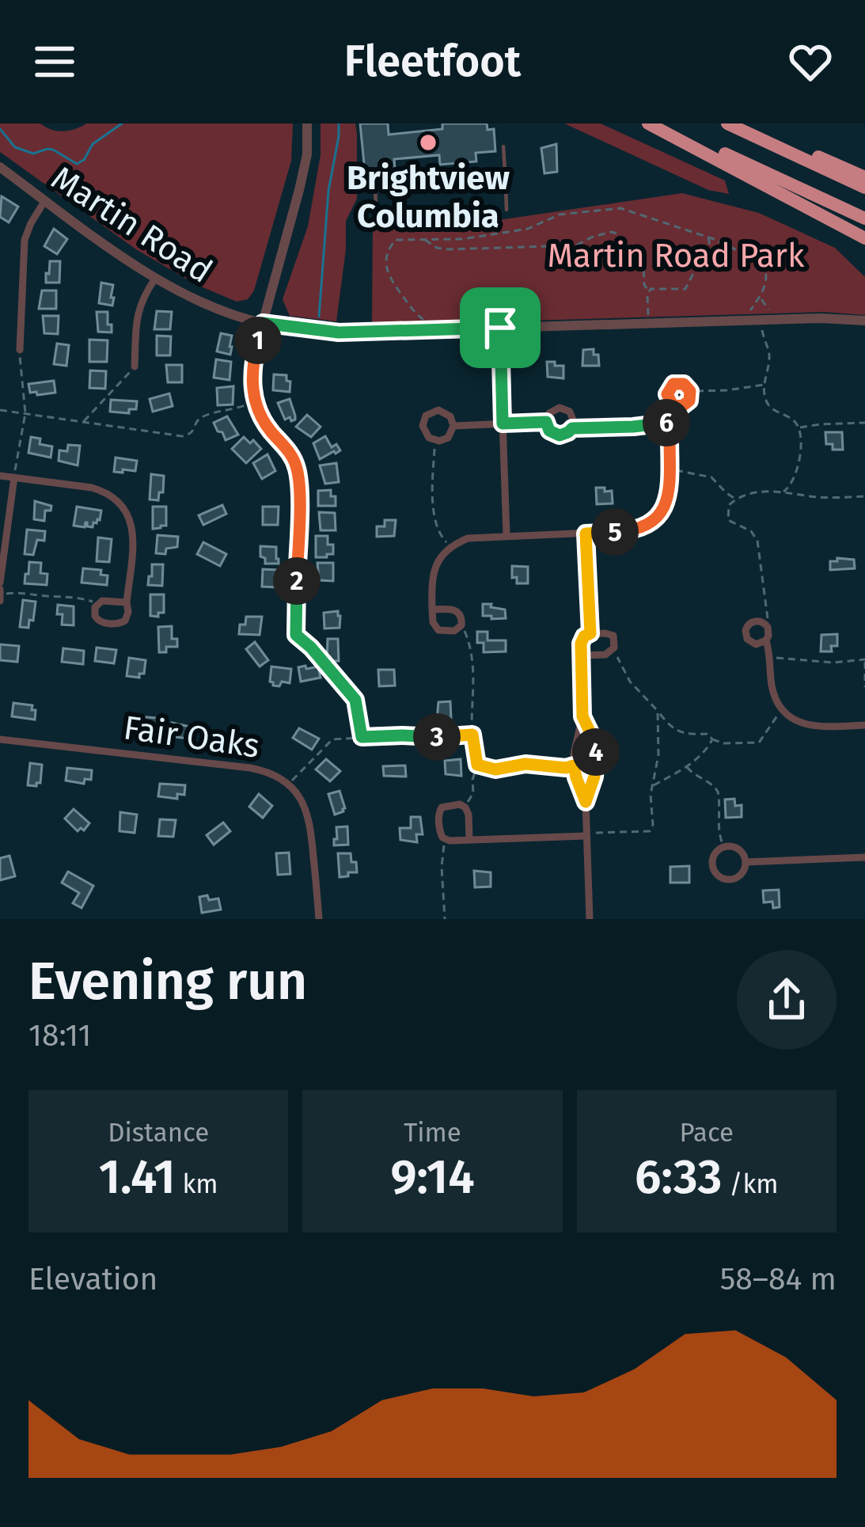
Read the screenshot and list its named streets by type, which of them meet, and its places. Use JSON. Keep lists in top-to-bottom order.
{
  "streets": {
    "street": ["Martin Road", "Fair Oaks"]
  },
  "parks": ["Martin Road Park"],
  "places": ["Brightview Columbia"],
  "page": {
    "header": "Fleetfoot",
    "pins": [
      "1",
      "6",
      "5",
      "2",
      "3",
      "4"
    ],
    "heading": ["Evening run", "18:11"],
    "stats": [
      ["Distance", "1.41 km"],
      ["Time", "9:14"],
      ["Pace", "6:33 /km"]
    ],
    "chart": ["Elevation", "58–84 m"]
  }
}
